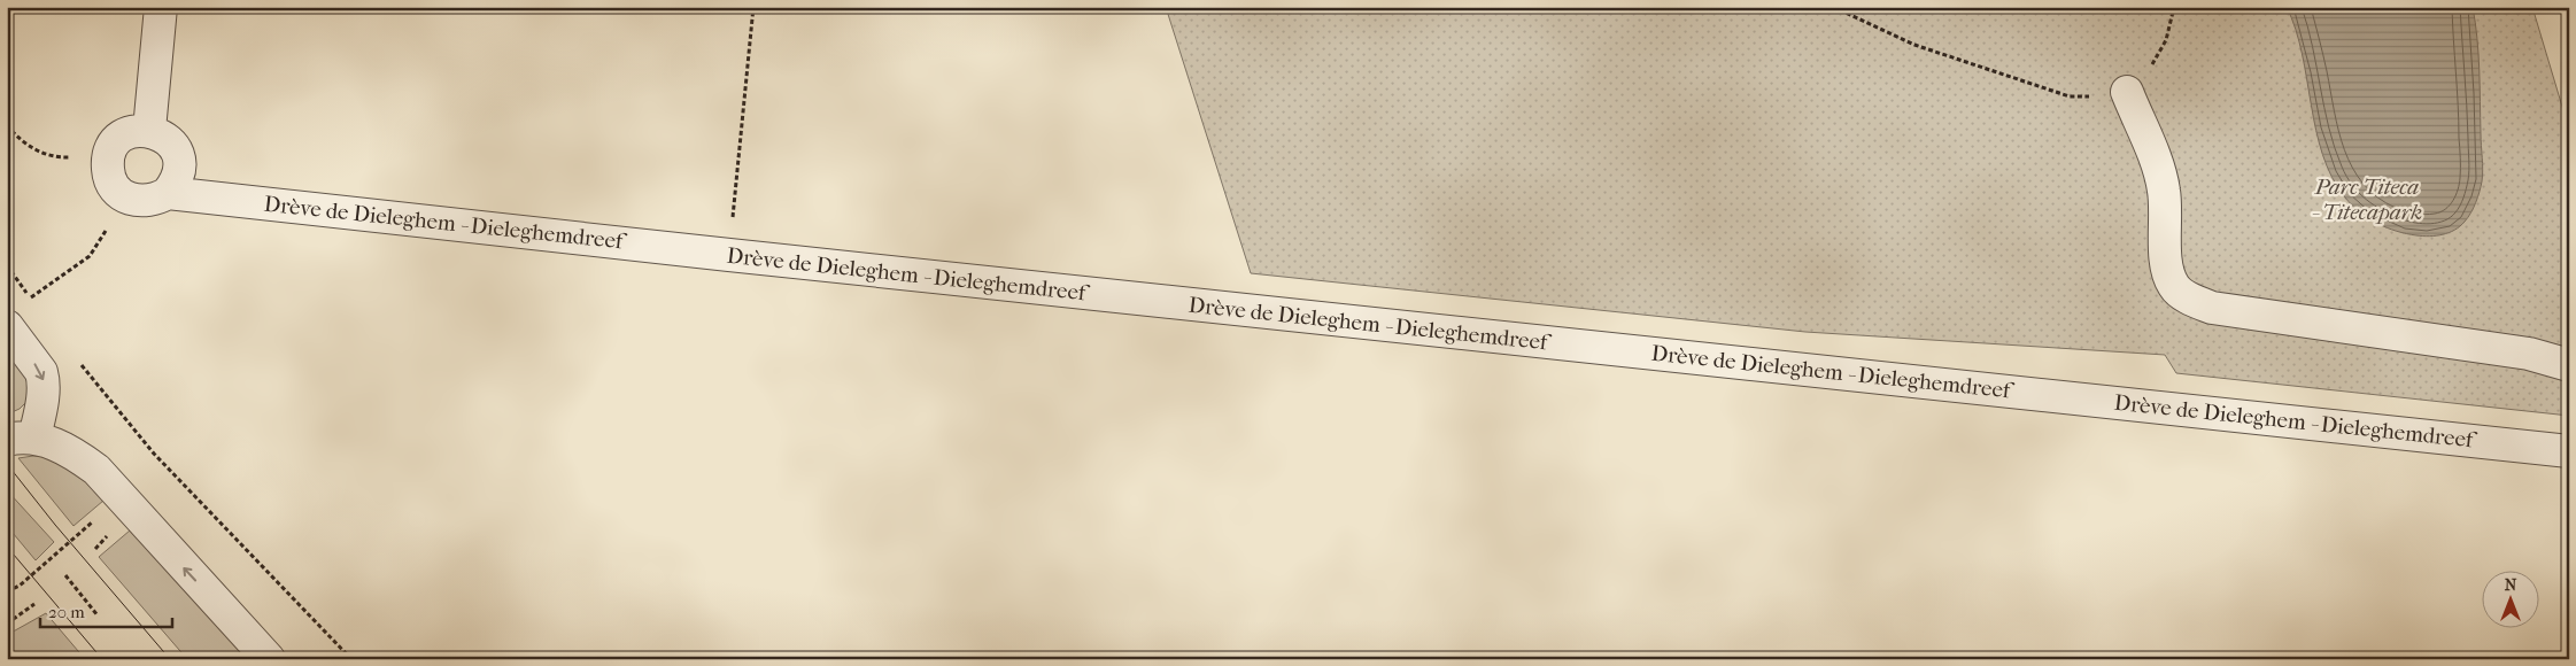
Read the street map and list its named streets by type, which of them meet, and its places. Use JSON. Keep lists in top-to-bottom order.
{
  "streets": {
    "street": ["Drève de Dieleghem - Dieleghemdreef"]
  },
  "parks": ["Parc Titeca - Titecapark"],
  "scale_bar": "20 m",
  "north": "top"
}
